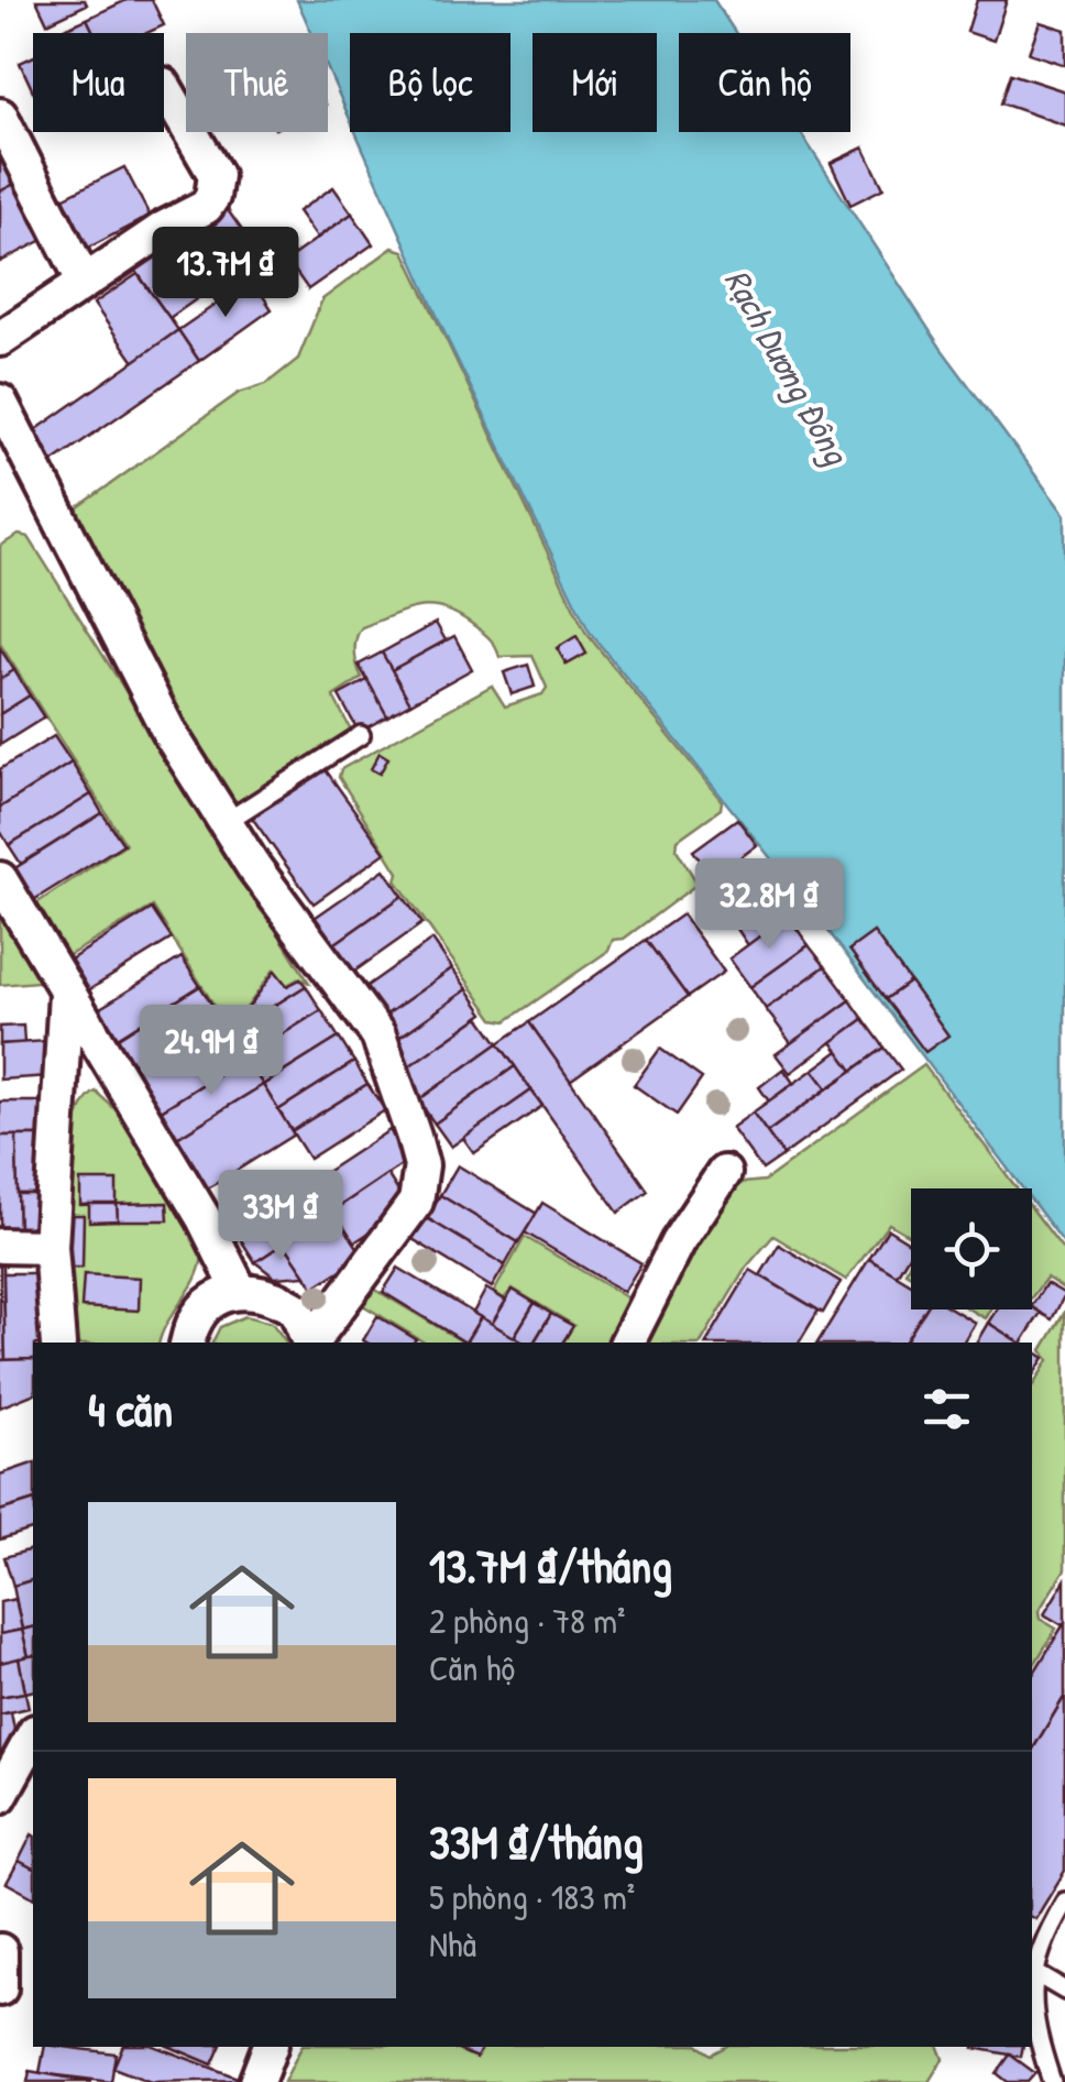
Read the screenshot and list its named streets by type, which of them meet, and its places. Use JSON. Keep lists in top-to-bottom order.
{
  "water": ["Rạch Dương Đông"],
  "page": {
    "chip": [
      "Mua",
      "Thuê",
      "Bộ lọc",
      "Mới",
      "Căn hộ"
    ],
    "price": [
      "13.7M ₫",
      "32.8M ₫",
      "24.9M ₫",
      "33M ₫"
    ],
    "heading": "4 căn",
    "list": [
      {
        "name": "13.7M ₫/tháng",
        "note": "2 phòng · 78 m² · Căn hộ"
      },
      {
        "name": "33M ₫/tháng",
        "note": "5 phòng · 183 m² · Nhà"
      }
    ]
  }
}
